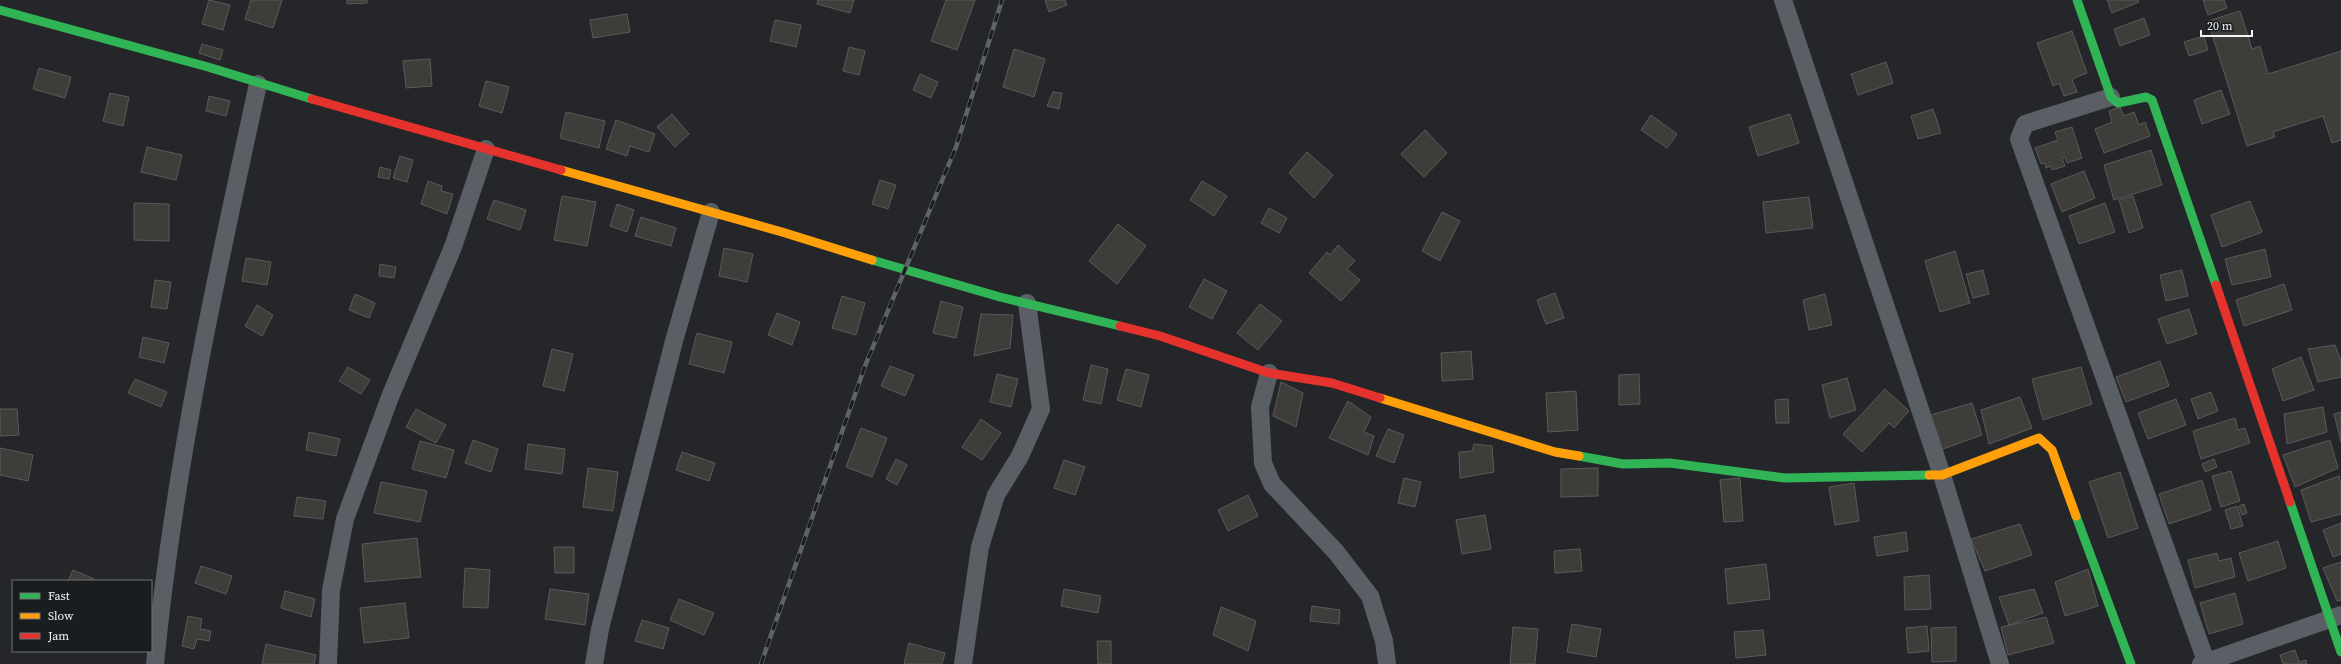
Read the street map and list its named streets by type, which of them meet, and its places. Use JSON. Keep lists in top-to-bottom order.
{
  "legend": ["Fast", "Slow", "Jam"],
  "scale_bar": "20 m"
}
